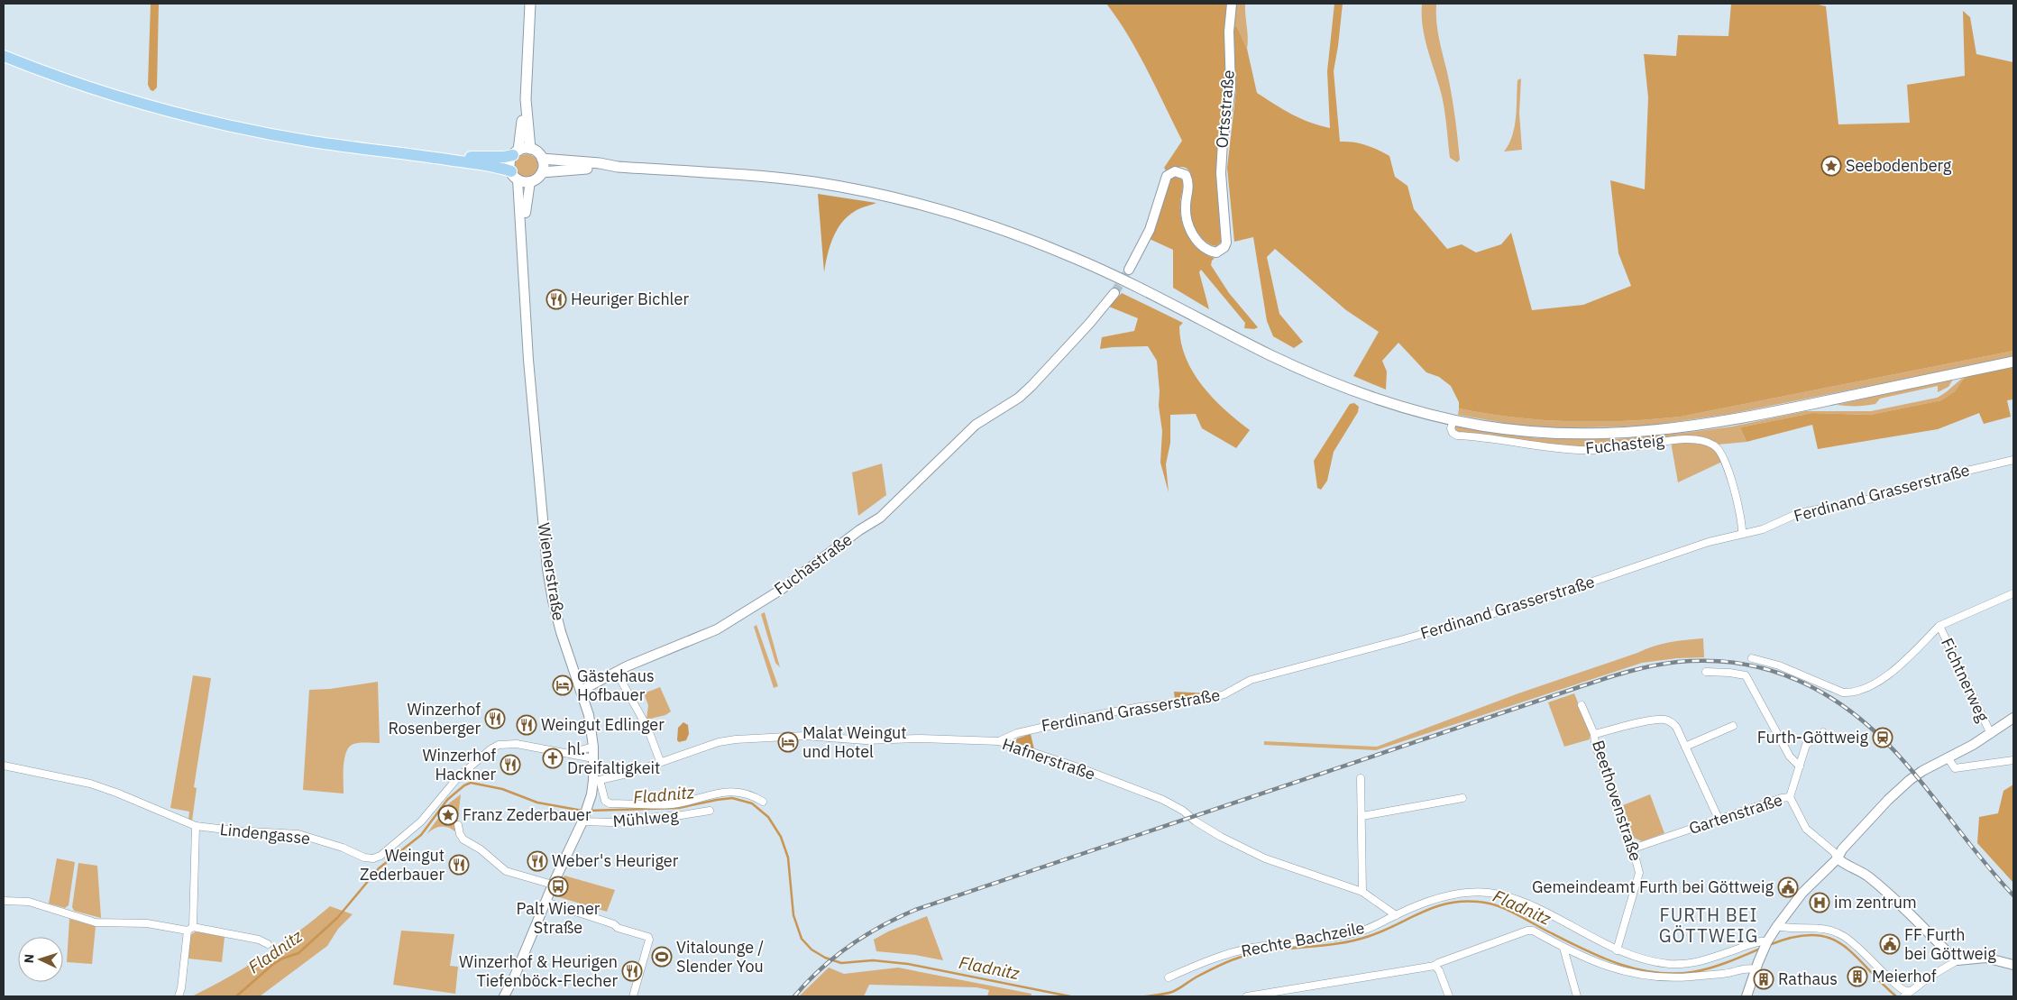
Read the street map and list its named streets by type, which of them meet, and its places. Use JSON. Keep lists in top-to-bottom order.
{
  "streets": {
    "street": [
      "Ortsstraße",
      "Fuchasteig",
      "Ferdinand Grasserstraße",
      "Fuchastraße",
      "Wienerstraße",
      "Fichtnerweg",
      "Hafnerstraße",
      "Beethovenstraße",
      "Gartenstraße",
      "Mühlweg",
      "Lindengasse",
      "Rechte Bachzeile"
    ]
  },
  "crossings": [
    ["Fuchasteig", "Ferdinand Grasserstraße"],
    ["Ferdinand Grasserstraße", "Hafnerstraße"],
    ["Fuchastraße", "Wienerstraße"],
    ["Wienerstraße", "Hafnerstraße"],
    ["Wienerstraße", "Mühlweg"],
    ["Wienerstraße", "Lindengasse"],
    ["Hafnerstraße", "Rechte Bachzeile"],
    ["Beethovenstraße", "Gartenstraße"],
    ["Beethovenstraße", "Rechte Bachzeile"]
  ],
  "districts": ["FURTH BEI GÖTTWEIG"],
  "water": ["Fladnitz"],
  "places": {
    "place": ["Seebodenberg", "Franz Zederbauer"],
    "restaurant": [
      "Heuriger Bichler",
      "Winzerhof Rosenberger",
      "Weingut Edlinger",
      "Winzerhof Hackner",
      "Weber's Heuriger",
      "Weingut Zederbauer",
      "Winzerhof & Heurigen Tiefenböck-Flecher"
    ],
    "hotel": ["Gästehaus Hofbauer", "Malat Weingut und Hotel"],
    "station": ["Furth-Göttweig"],
    "church": ["hl. Dreifaltigkeit"],
    "bus stop": ["Palt Wiener Straße"],
    "public building": ["Gemeindeamt Furth bei Göttweig", "FF Furth bei Göttweig"],
    "hospital": ["im zentrum"],
    "sports": ["Vitalounge / Slender You"],
    "building": ["Meierhof", "Rathaus"]
  },
  "north": "left"
}
